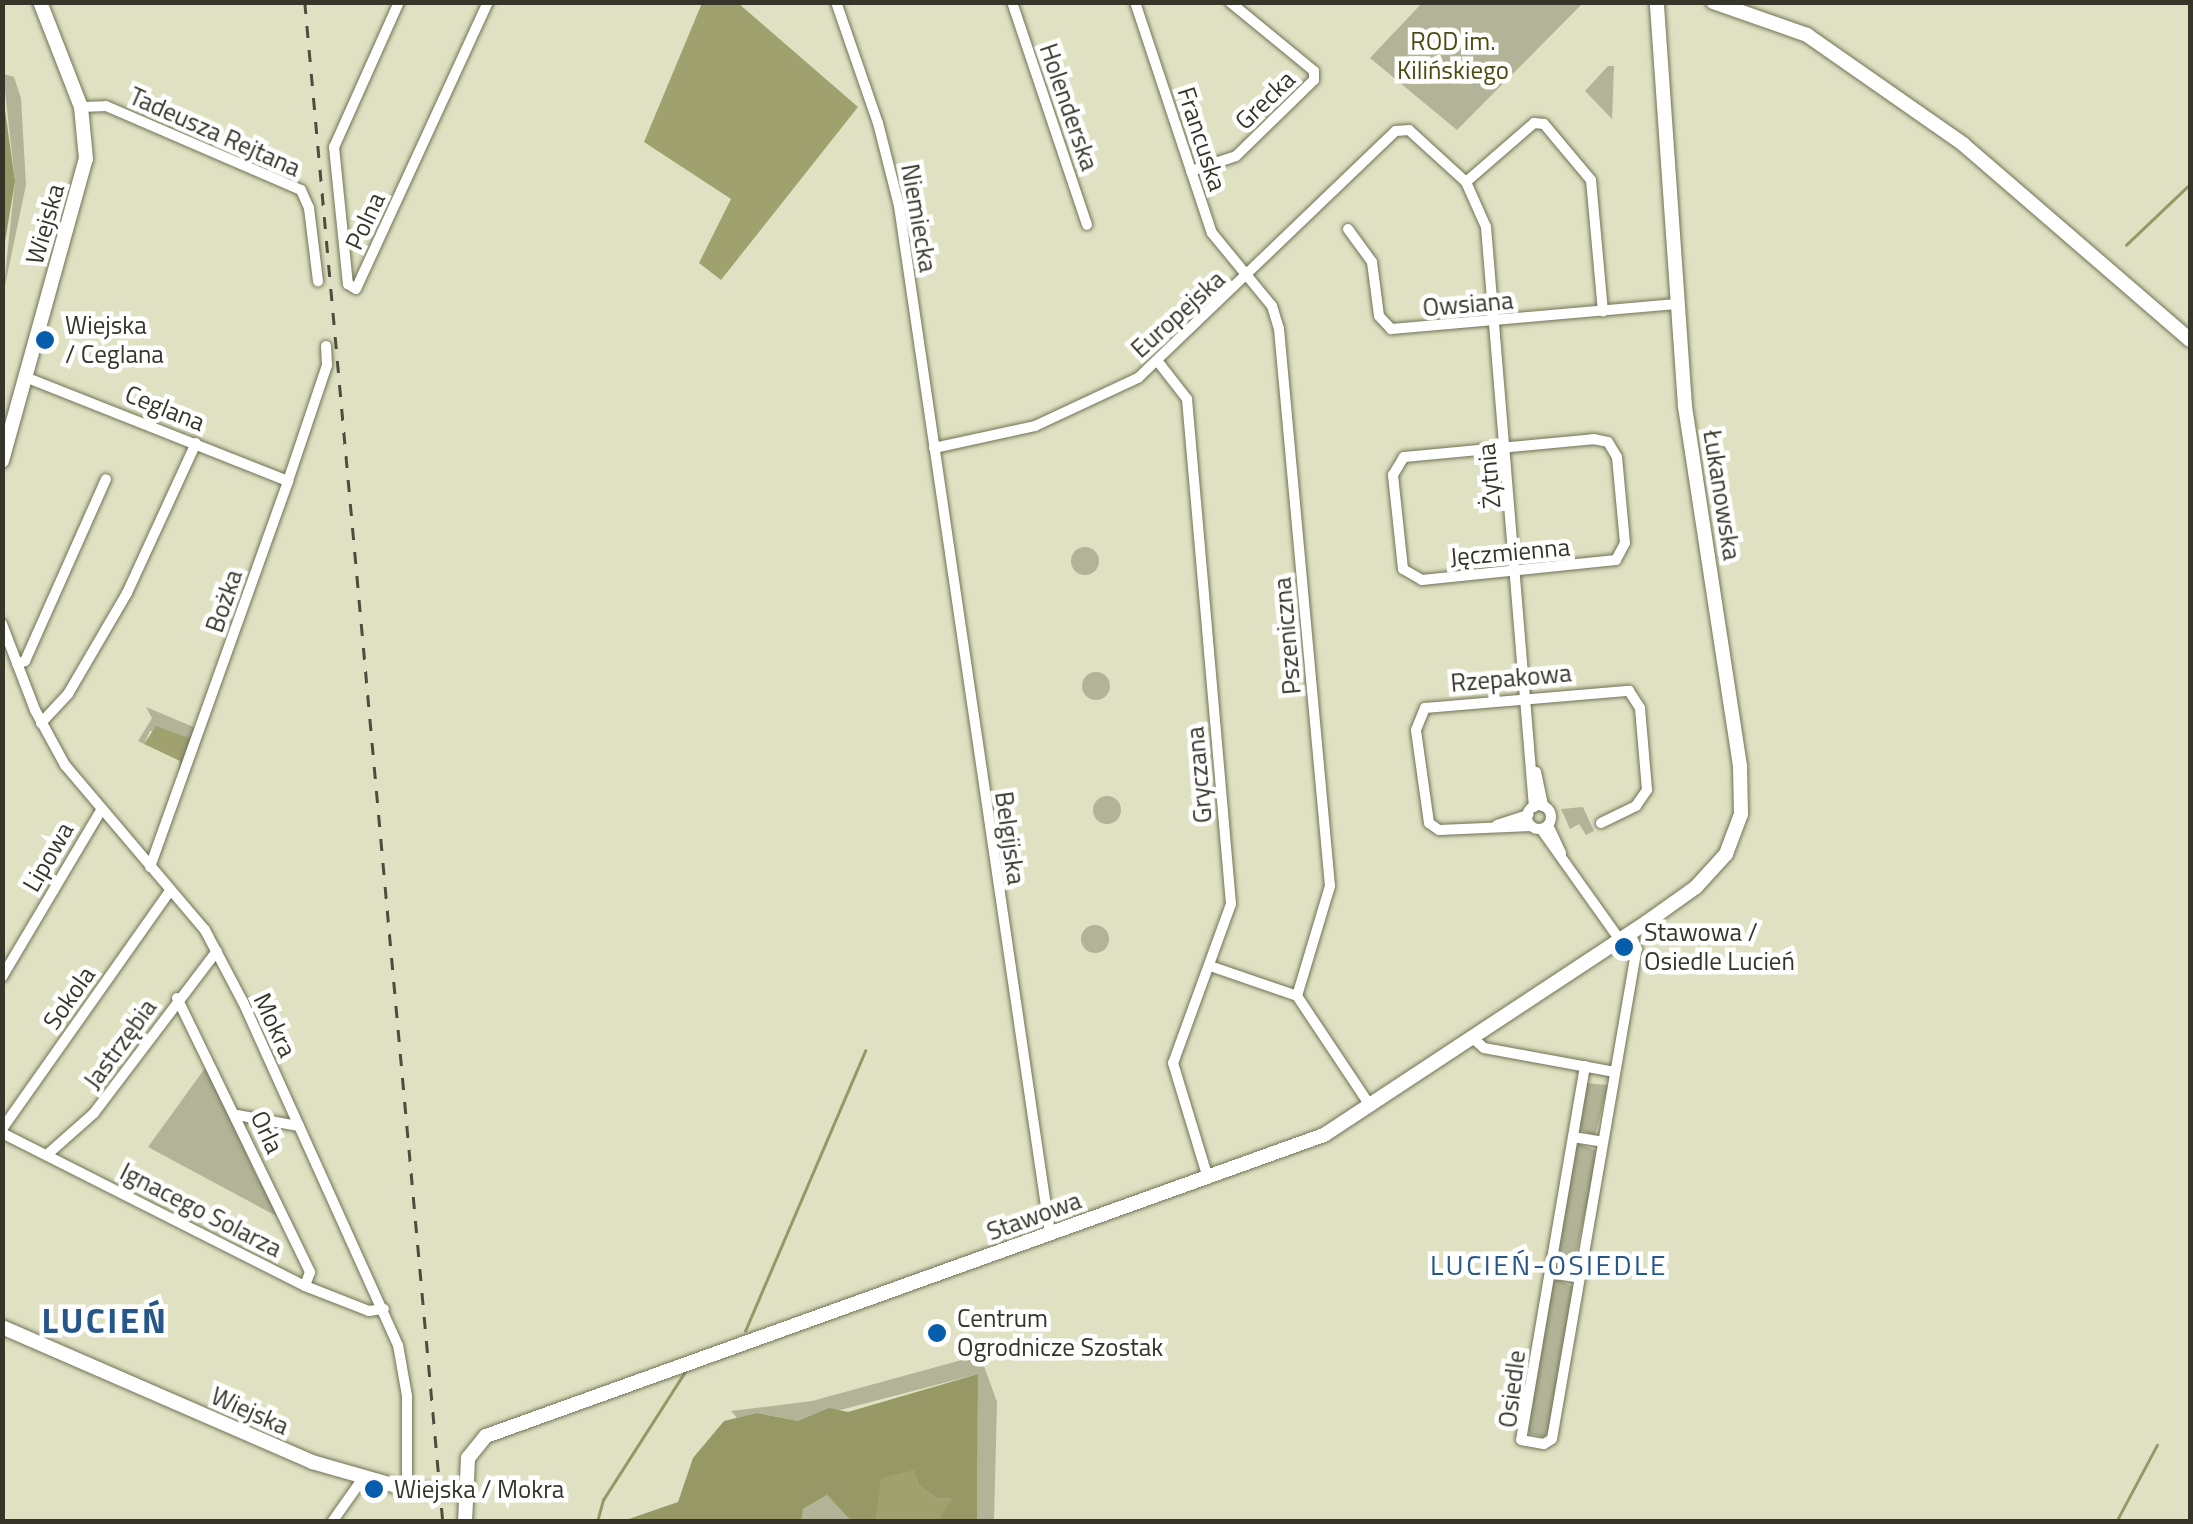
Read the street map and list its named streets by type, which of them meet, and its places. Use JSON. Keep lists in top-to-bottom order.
{
  "streets": {
    "street": [
      "Grecka",
      "Holenderska",
      "Tadeusza Rejtana",
      "Francuska",
      "Niemiecka",
      "Polna",
      "Wiejska",
      "Owsiana",
      "Europejska",
      "Ceglana",
      "Żytnia",
      "Łukanowska",
      "Jęczmienna",
      "Bożka",
      "Pszeniczna",
      "Rzepakowa",
      "Gryczana",
      "Belgijska",
      "Lipowa",
      "Sokola",
      "Mokra",
      "Jastrzębia",
      "Orla",
      "Ignacego Solarza",
      "Stawowa",
      "Osiedle"
    ]
  },
  "crossings": [
    ["Grecka", "Francuska"],
    ["Tadeusza Rejtana", "Wiejska"],
    ["Francuska", "Europejska"],
    ["Francuska", "Pszeniczna"],
    ["Niemiecka", "Europejska"],
    ["Niemiecka", "Belgijska"],
    ["Wiejska", "Ceglana"],
    ["Wiejska", "Mokra"],
    ["Wiejska", "Stawowa"],
    ["Owsiana", "Żytnia"],
    ["Owsiana", "Łukanowska"],
    ["Europejska", "Żytnia"],
    ["Europejska", "Pszeniczna"],
    ["Europejska", "Gryczana"],
    ["Europejska", "Belgijska"],
    ["Ceglana", "Bożka"],
    ["Żytnia", "Łukanowska"],
    ["Żytnia", "Jęczmienna"],
    ["Żytnia", "Rzepakowa"],
    ["Żytnia", "Stawowa"],
    ["Żytnia", "Osiedle"],
    ["Łukanowska", "Stawowa"],
    ["Łukanowska", "Osiedle"],
    ["Bożka", "Mokra"],
    ["Gryczana", "Stawowa"],
    ["Belgijska", "Stawowa"],
    ["Lipowa", "Mokra"],
    ["Sokola", "Mokra"],
    ["Sokola", "Ignacego Solarza"],
    ["Mokra", "Jastrzębia"],
    ["Mokra", "Ignacego Solarza"],
    ["Jastrzębia", "Orla"],
    ["Jastrzębia", "Ignacego Solarza"],
    ["Orla", "Ignacego Solarza"],
    ["Stawowa", "Osiedle"]
  ],
  "districts": ["LUCIEŃ-OSIEDLE", "LUCIEŃ"],
  "parks": ["ROD im. Kilińskiego"],
  "places": [
    "Wiejska / Ceglana",
    "Stawowa / Osiedle Lucień",
    "Centrum Ogrodnicze Szostak",
    "Wiejska / Mokra"
  ]
}
